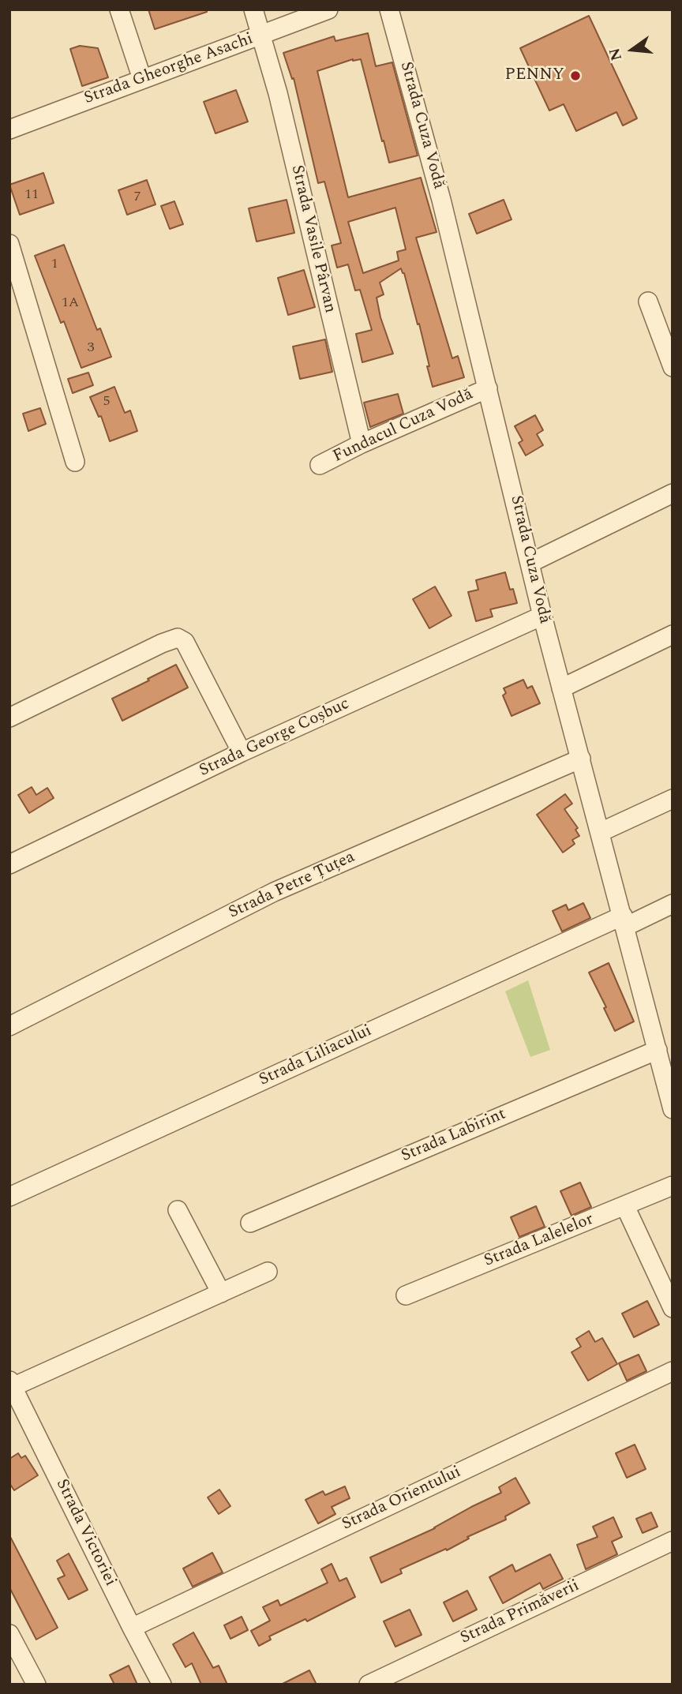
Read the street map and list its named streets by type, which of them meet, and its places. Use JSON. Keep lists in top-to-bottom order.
{
  "streets": {
    "street": [
      "Strada Gheorghe Asachi",
      "Strada Cuza Vodă",
      "Strada Vasile Pârvan",
      "Fundacul Cuza Vodă",
      "Strada George Coșbuc",
      "Strada Petre Țuțea",
      "Strada Liliacului",
      "Strada Labirint",
      "Strada Lalelelor",
      "Strada Orientului",
      "Strada Victoriei",
      "Strada Primăverii"
    ]
  },
  "crossings": [
    ["Strada Gheorghe Asachi", "Strada Vasile Pârvan"],
    ["Strada Cuza Vodă", "Fundacul Cuza Vodă"],
    ["Strada Cuza Vodă", "Strada George Coșbuc"],
    ["Strada Cuza Vodă", "Strada Petre Țuțea"],
    ["Strada Cuza Vodă", "Strada Liliacului"],
    ["Strada Cuza Vodă", "Strada Labirint"],
    ["Strada Vasile Pârvan", "Fundacul Cuza Vodă"],
    ["Strada Orientului", "Strada Victoriei"]
  ],
  "places": ["PENNY"],
  "house_numbers": [
    "11",
    "7",
    "1",
    "1A",
    "3",
    "5"
  ],
  "north": "left"
}
